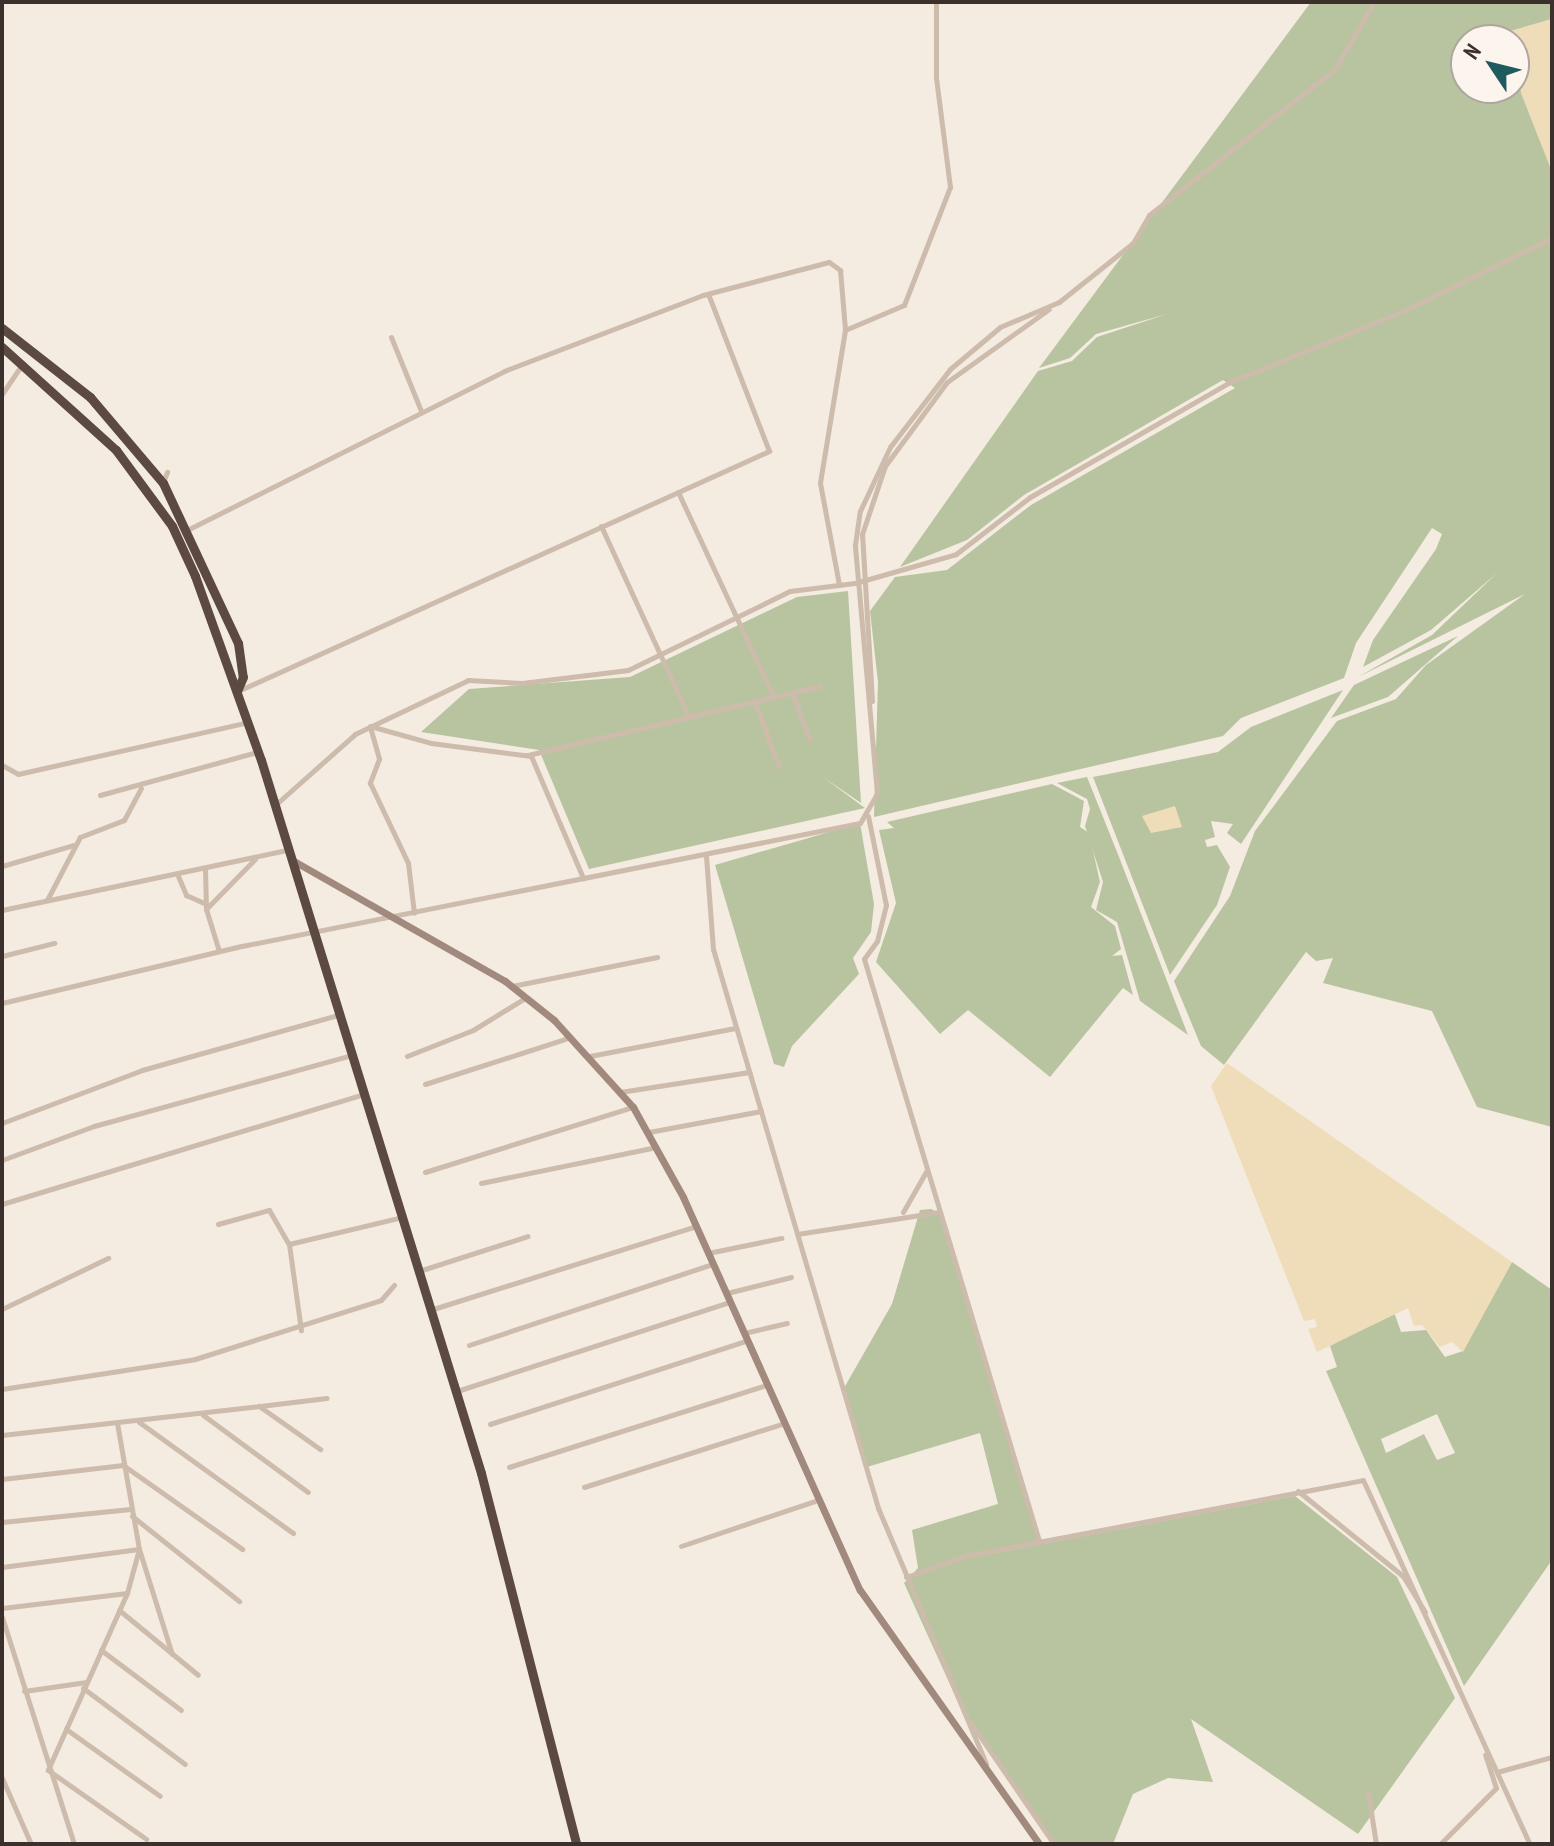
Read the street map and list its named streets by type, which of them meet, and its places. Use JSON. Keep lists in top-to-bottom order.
{
  "north": "top left"
}
